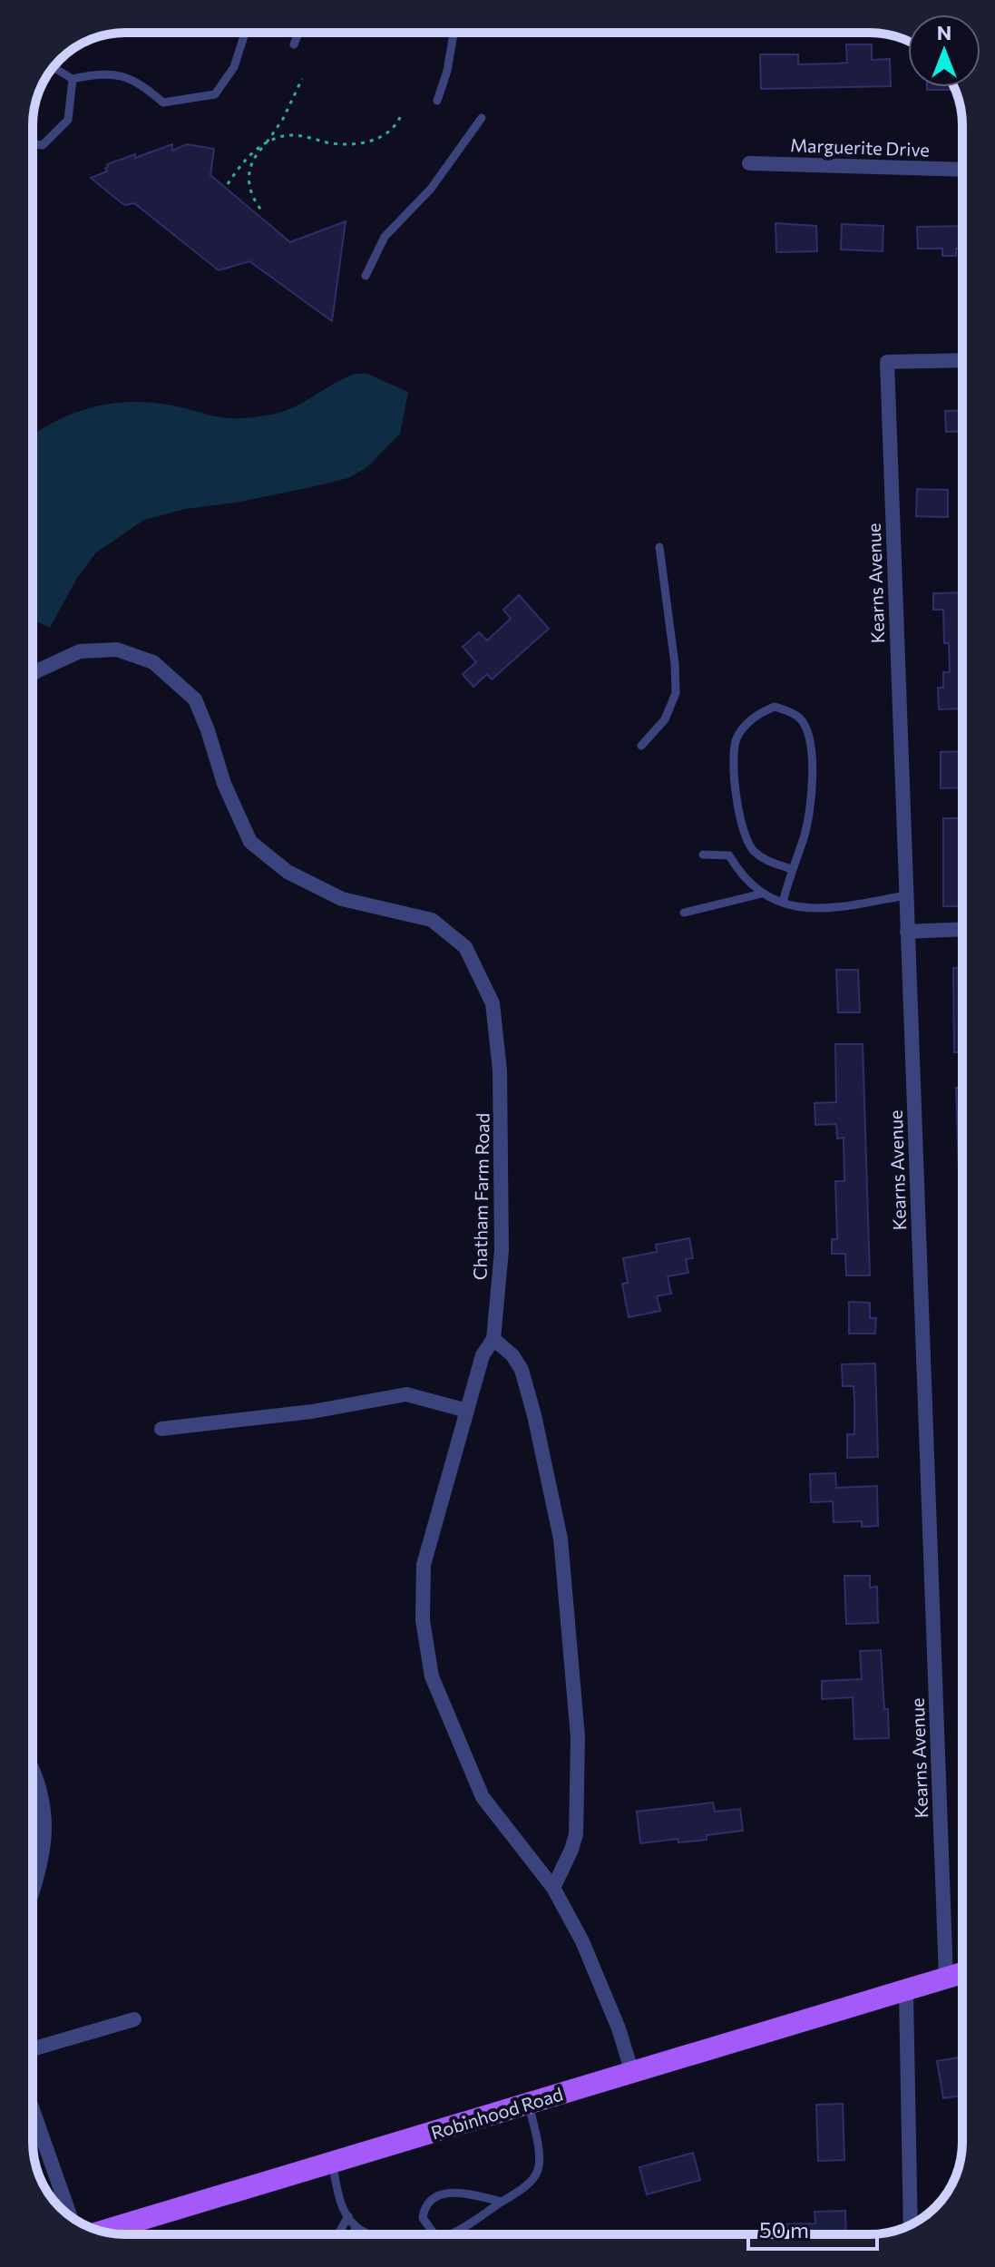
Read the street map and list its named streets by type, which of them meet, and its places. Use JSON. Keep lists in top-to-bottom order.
{
  "streets": {
    "main road": ["Robinhood Road"],
    "street": ["Marguerite Drive", "Kearns Avenue", "Chatham Farm Road"]
  },
  "crossings": [
    ["Kearns Avenue", "Robinhood Road"],
    ["Chatham Farm Road", "Robinhood Road"]
  ],
  "scale_bar": "50 m",
  "north": "top"
}
